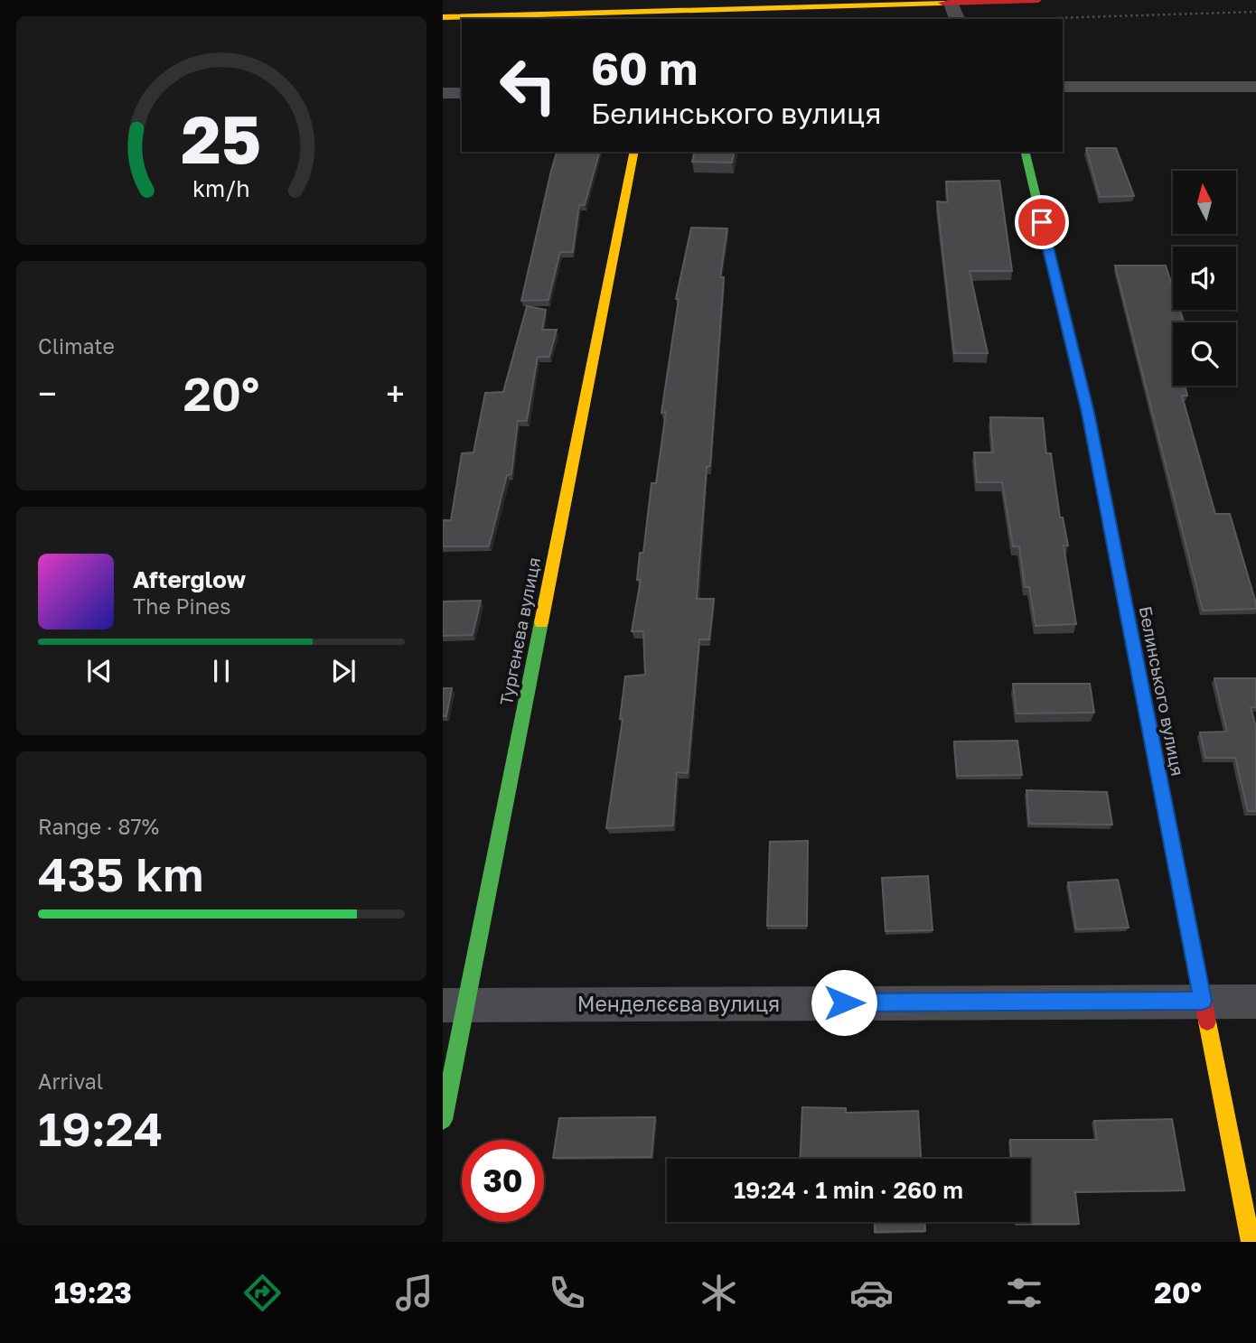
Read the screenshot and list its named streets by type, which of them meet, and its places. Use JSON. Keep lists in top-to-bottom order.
{
  "streets": {
    "street": ["Тургенєва вулиця", "Белинського вулиця", "Менделєєва вулиця"]
  },
  "crossings": [
    ["Тургенєва вулиця", "Менделєєва вулиця"],
    ["Белинського вулиця", "Менделєєва вулиця"]
  ],
  "north": "top",
  "page": {
    "turn": ["60 m", "Белинського вулиця"],
    "tile": [
      "Climate",
      ["Range · 87%", "435 km"],
      ["Arrival", "19:24"]
    ],
    "heat": ["−", "20°", "+"],
    "song": ["Afterglow", "The Pines"],
    "limit": "30",
    "trip": "19:24 · 1 min · 260 m",
    "tabs": ["19:23", "20°"],
    "gauge": ["25", "km/h"]
  }
}
